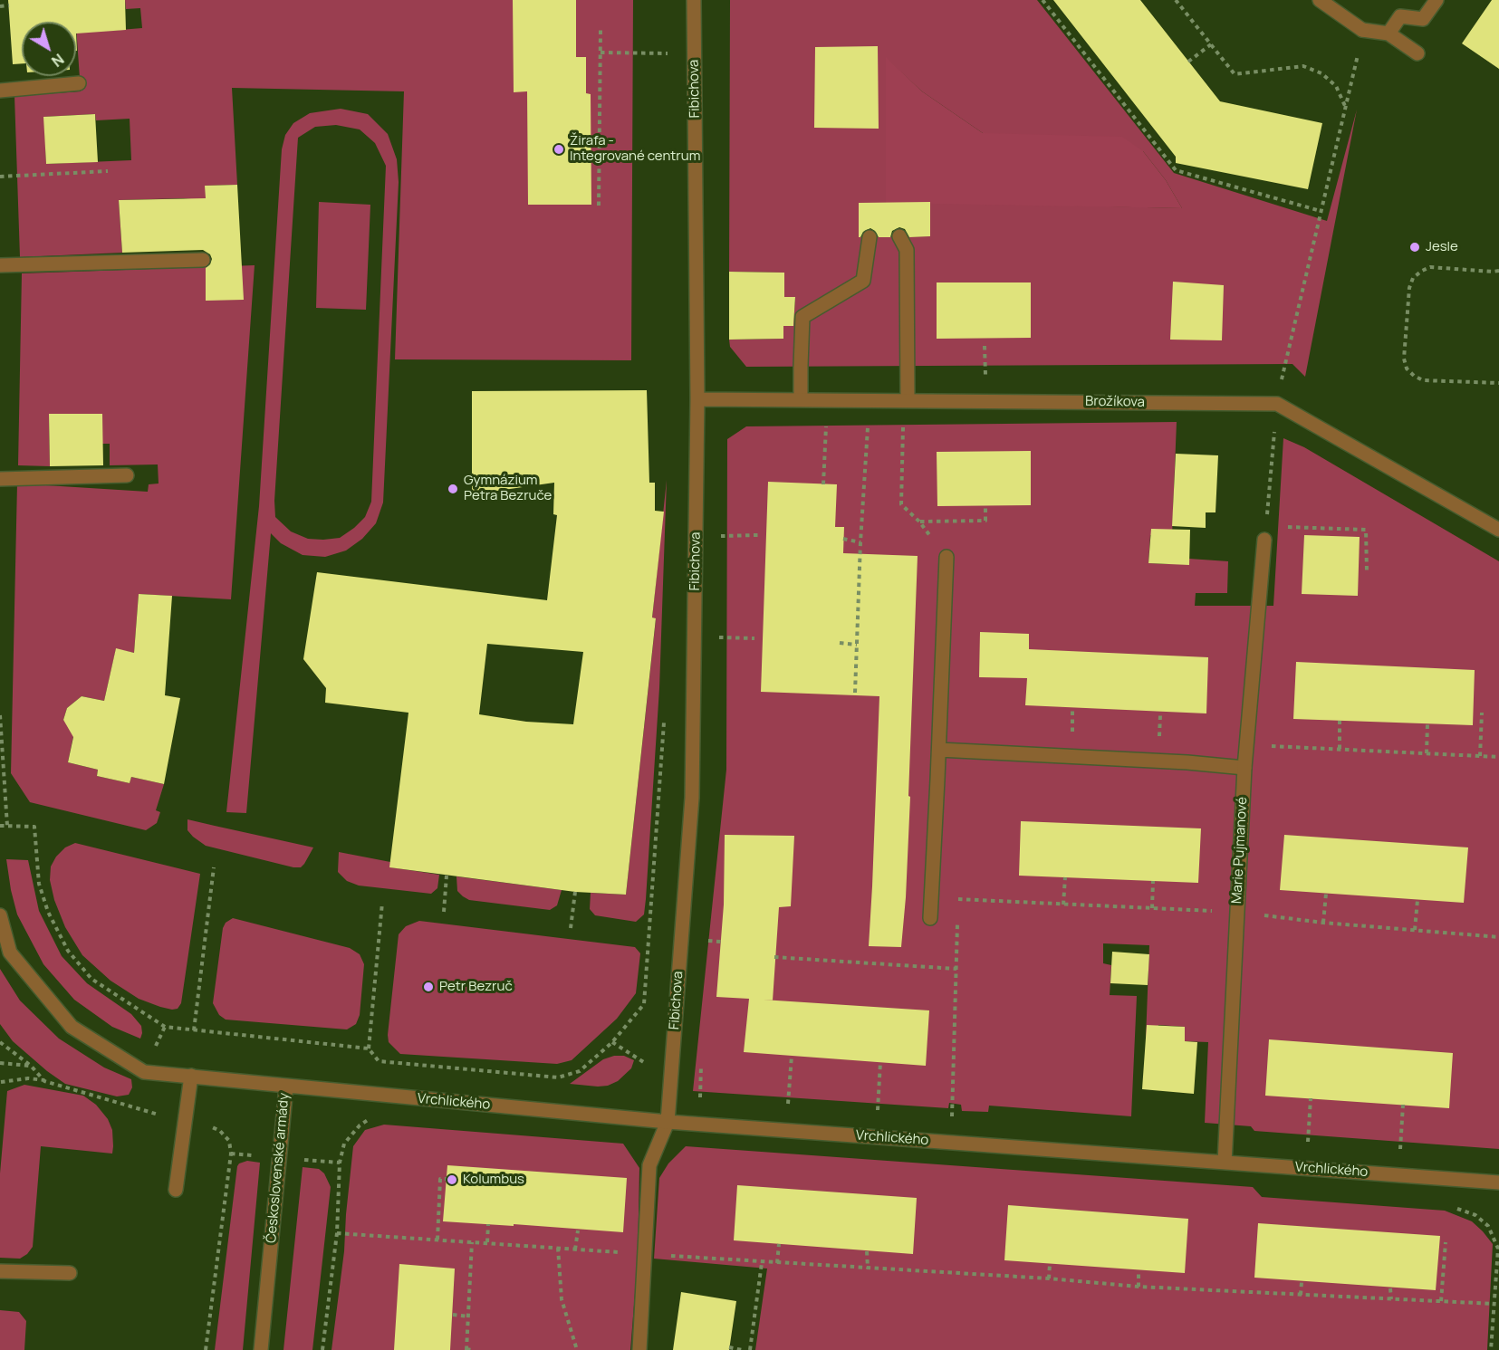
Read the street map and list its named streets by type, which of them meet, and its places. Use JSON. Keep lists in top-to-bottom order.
{
  "streets": {
    "street": [
      "Fibichova",
      "Brožíkova",
      "Marie Pujmanové",
      "Vrchlického",
      "Československé armády"
    ]
  },
  "crossings": [
    ["Fibichova", "Brožíkova"],
    ["Fibichova", "Vrchlického"],
    ["Marie Pujmanové", "Vrchlického"],
    ["Vrchlického", "Československé armády"]
  ],
  "places": [
    "Žirafa - Integrované centrum",
    "Jesle",
    "Gymnázium Petra Bezruče",
    "Petr Bezruč",
    "Kolumbus"
  ],
  "north": "bottom right"
}
